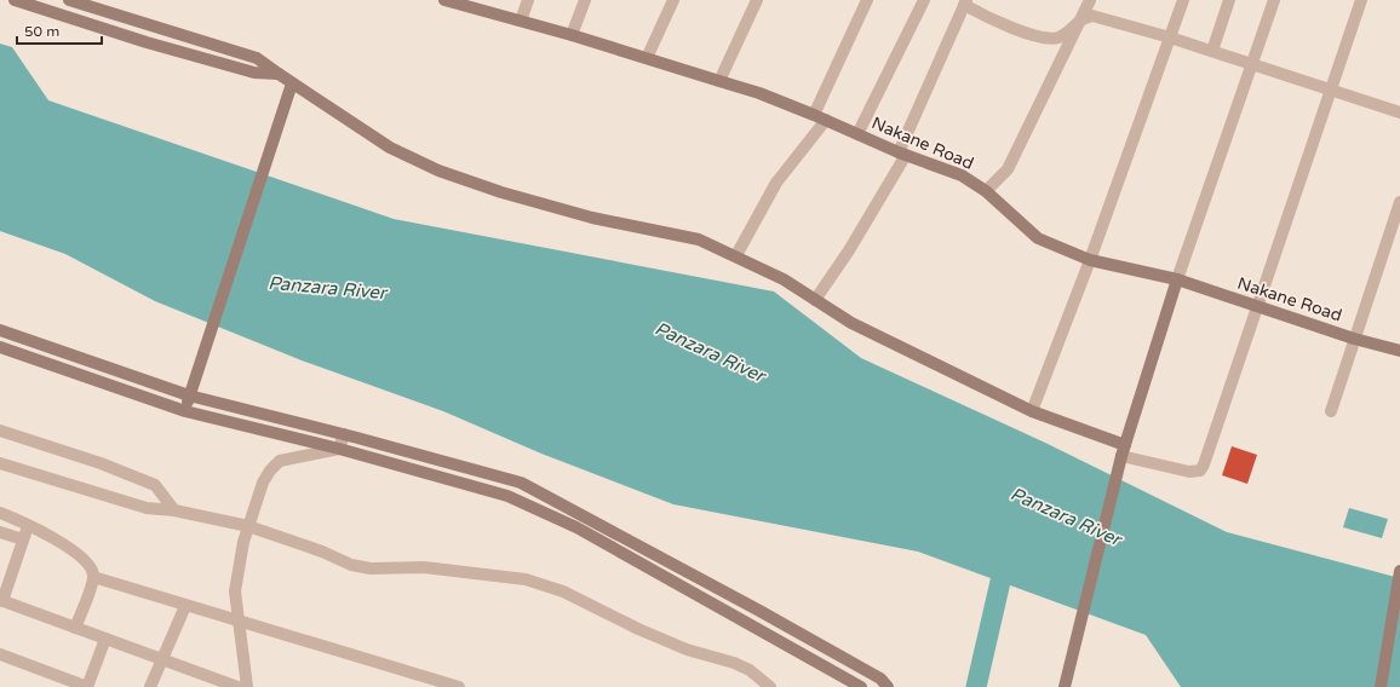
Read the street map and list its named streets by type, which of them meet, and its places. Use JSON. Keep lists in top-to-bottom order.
{
  "streets": {
    "street": ["Nakane Road"]
  },
  "water": ["Panzara River"],
  "scale_bar": "50 m"
}
